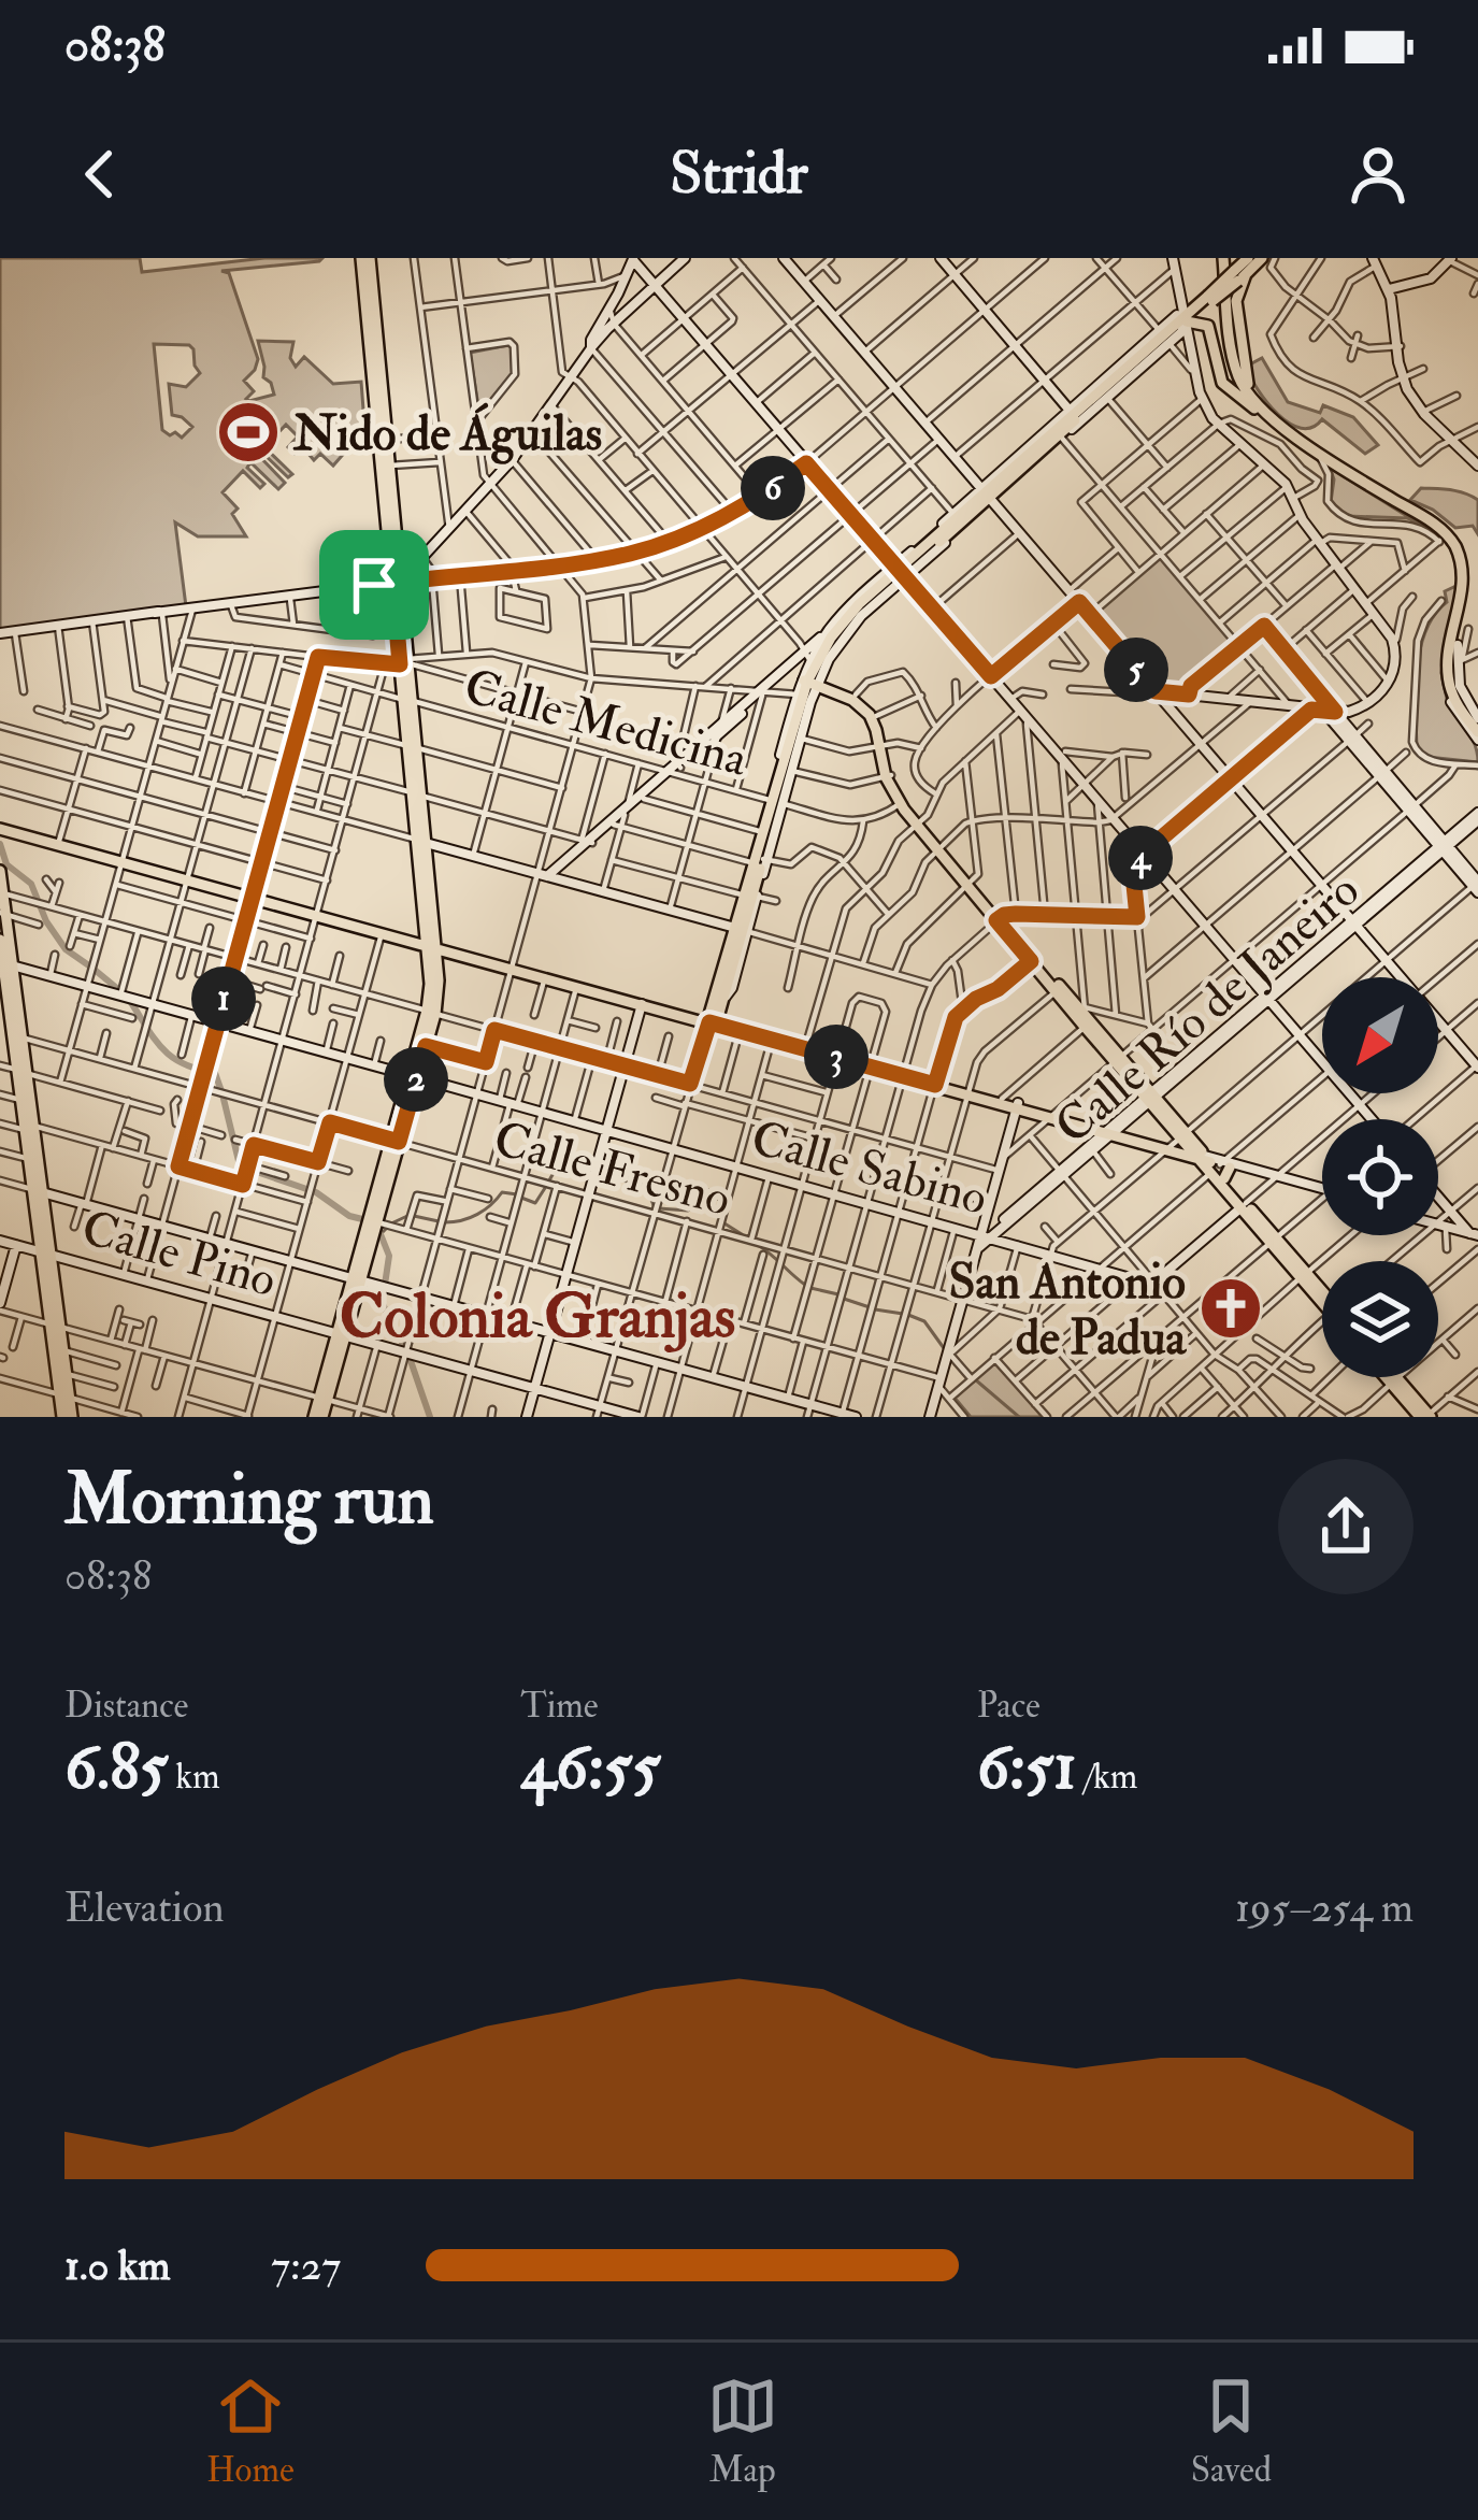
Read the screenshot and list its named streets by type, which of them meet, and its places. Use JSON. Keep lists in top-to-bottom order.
{
  "streets": {
    "street": [
      "Calle Medicina",
      "Calle Río de Janeiro",
      "Calle Sabino",
      "Calle Fresno",
      "Calle Pino"
    ]
  },
  "crossings": [
    ["Calle Río de Janeiro", "Calle Sabino"]
  ],
  "districts": ["Colonia Granjas"],
  "places": {
    "sports": ["Nido de Águilas"],
    "church": ["San Antonio de Padua"]
  },
  "north": "bottom left",
  "page": {
    "status": "08:38",
    "header": "Stridr",
    "pins": [
      "6",
      "5",
      "4",
      "1",
      "3",
      "2"
    ],
    "heading": ["Morning run", "08:38"],
    "stats": [
      ["Distance", "6.85 km"],
      ["Time", "46:55"],
      ["Pace", "6:51 /km"]
    ],
    "chart": ["Elevation", "195–254 m"],
    "list": [
      {
        "name": "1.0 km",
        "note": "7:27"
      }
    ],
    "tabs": ["Home", "Map", "Saved"]
  }
}
